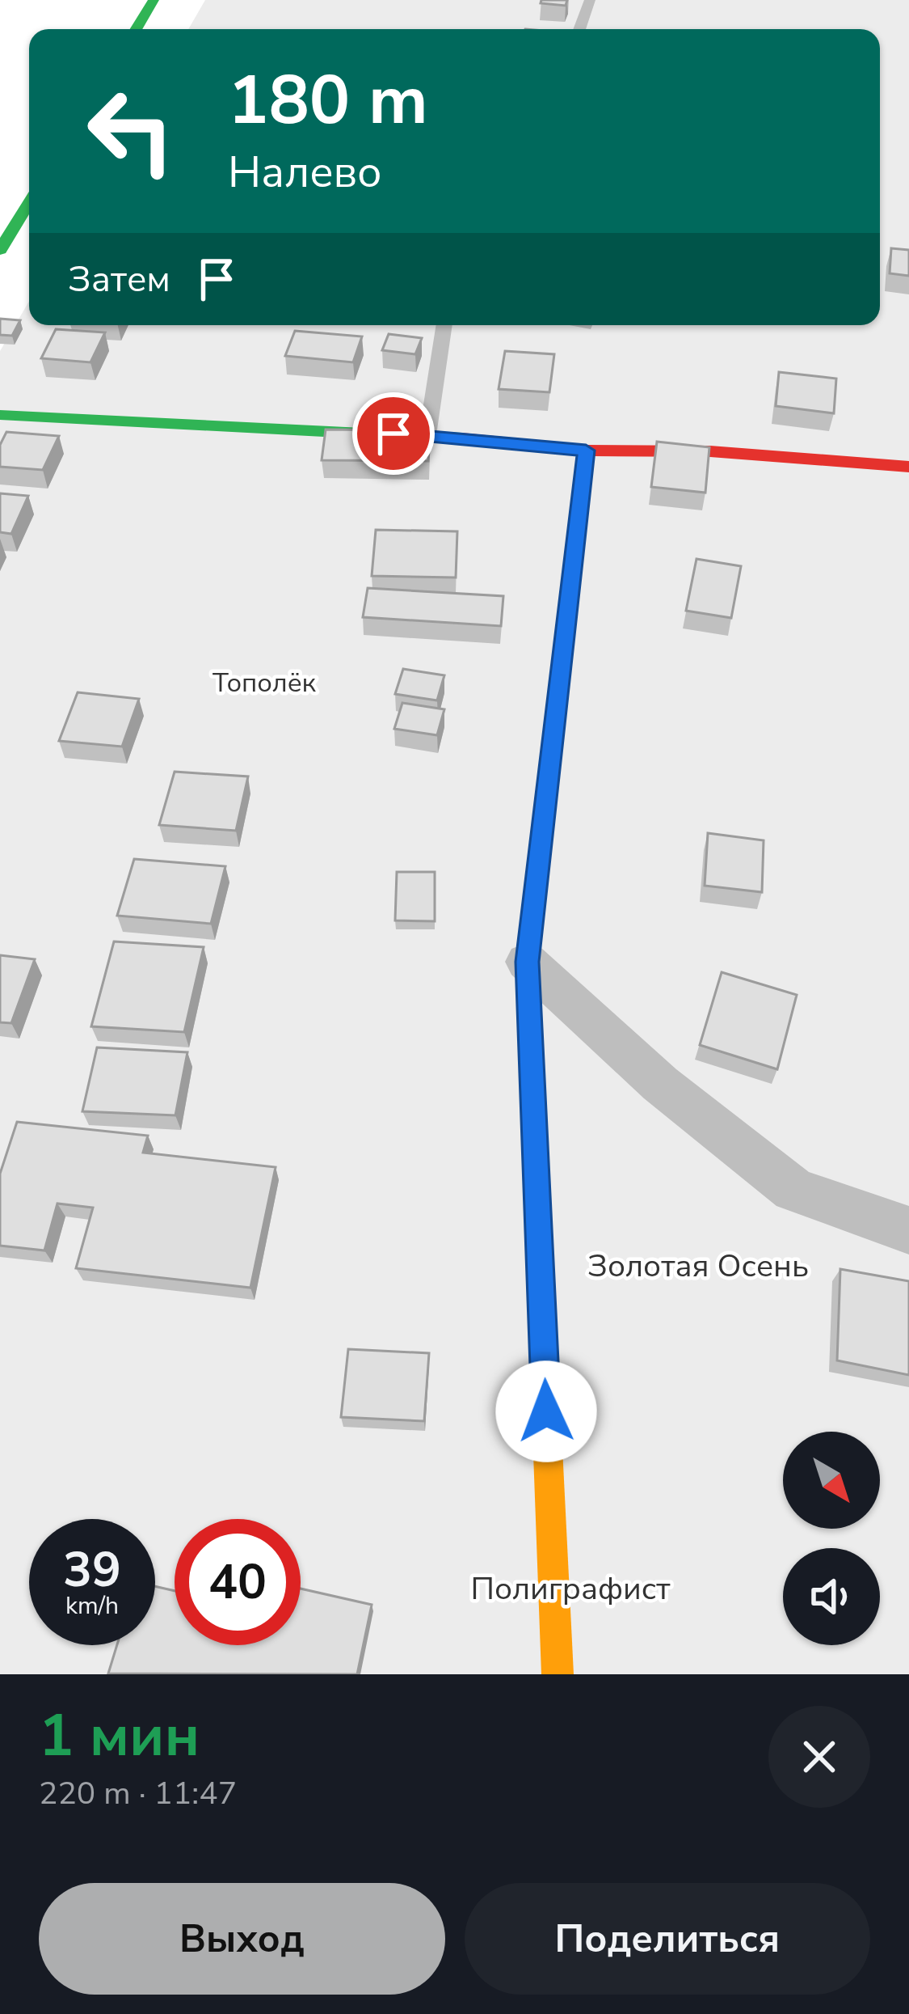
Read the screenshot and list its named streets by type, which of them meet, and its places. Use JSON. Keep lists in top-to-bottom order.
{
  "parks": ["Тополёк", "Золотая Осень", "Полиграфист"],
  "north": "bottom right",
  "page": {
    "turn": ["180 m", "Налево"],
    "then": "Затем",
    "speed": "39 km/h",
    "limit": "40",
    "heading": ["1 мин", "220 m · 11:47"],
    "buttons": ["Выход", "Поделиться"]
  }
}
